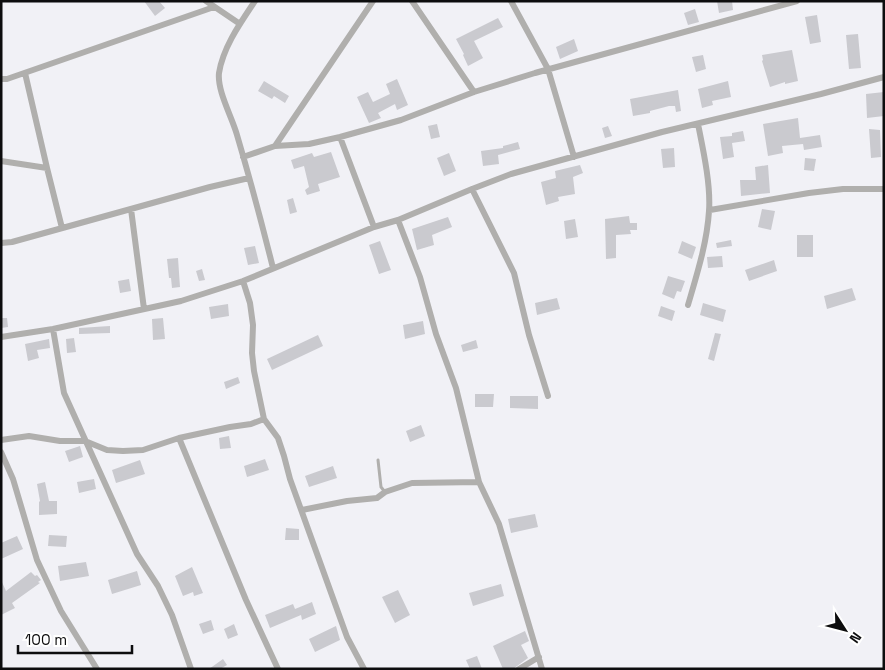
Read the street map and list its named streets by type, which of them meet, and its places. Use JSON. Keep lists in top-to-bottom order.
{
  "scale_bar": "100 m",
  "north": "bottom right"
}
